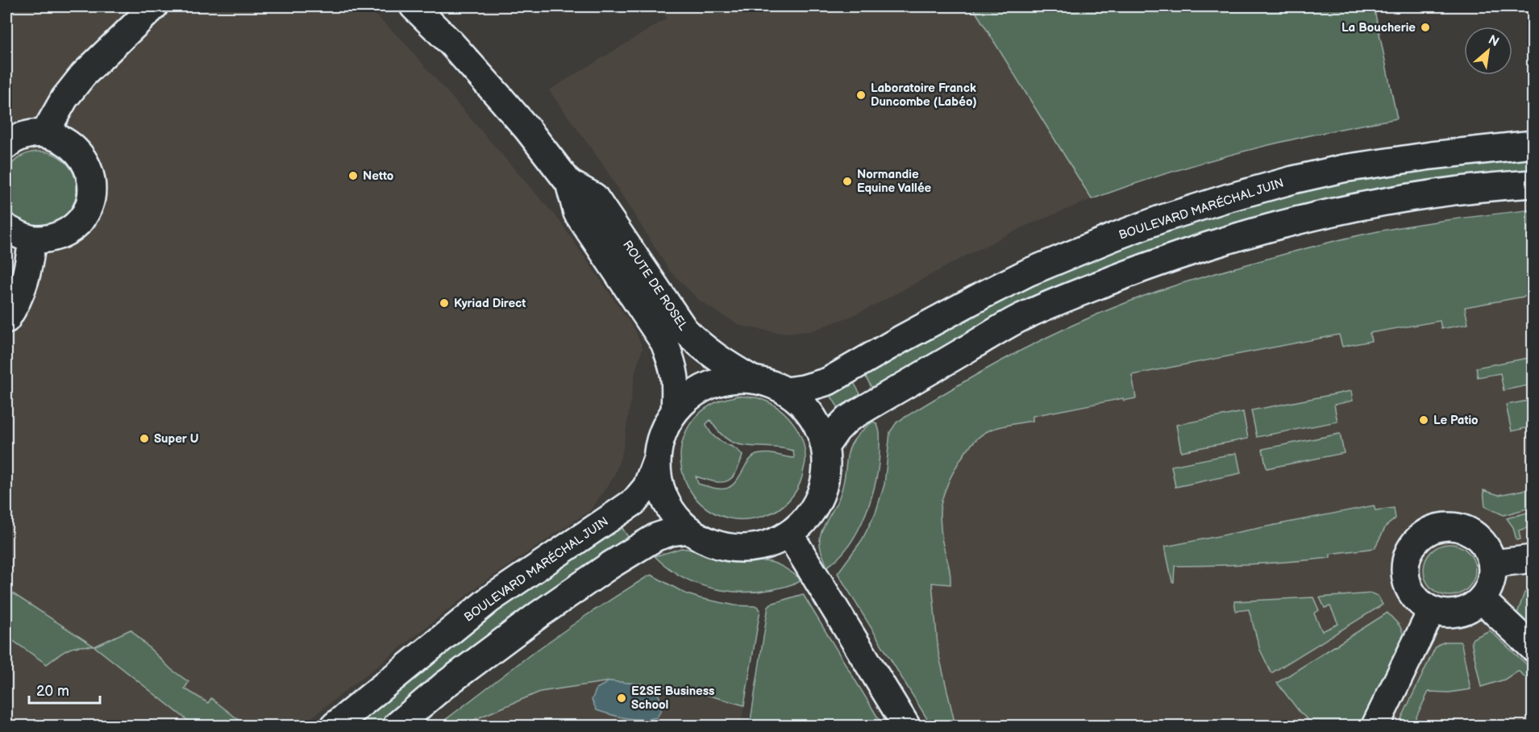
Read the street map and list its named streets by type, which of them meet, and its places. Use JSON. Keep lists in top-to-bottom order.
{
  "streets": {
    "main road": ["BOULEVARD MARÉCHAL JUIN", "ROUTE DE ROSEL"]
  },
  "crossings": [
    ["BOULEVARD MARÉCHAL JUIN", "ROUTE DE ROSEL"]
  ],
  "places": [
    "La Boucherie",
    "Laboratoire Franck Duncombe (Labéo)",
    "Netto",
    "Normandie Equine Vallée",
    "Kyriad Direct",
    "Le Patio",
    "Super U",
    "E2SE Business School"
  ],
  "scale_bar": "20 m",
  "north": "top right"
}
